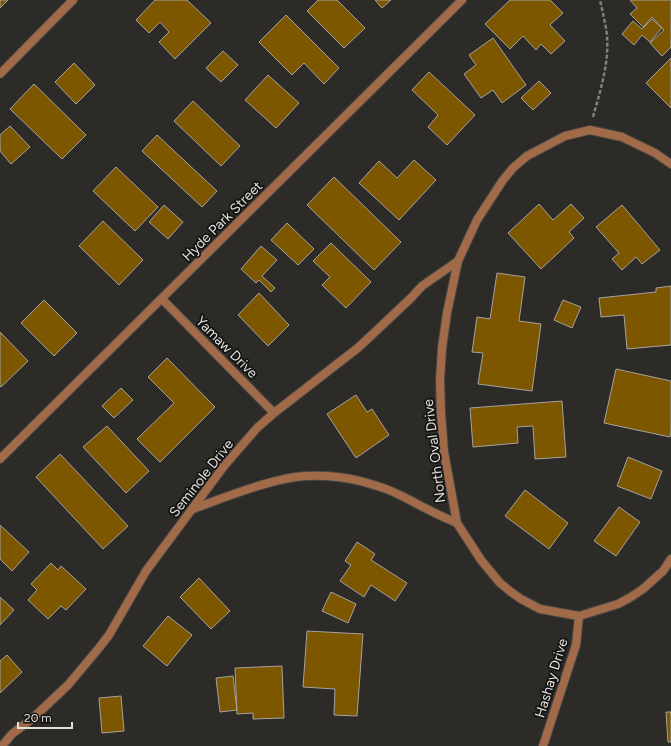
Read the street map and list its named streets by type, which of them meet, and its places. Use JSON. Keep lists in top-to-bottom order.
{
  "streets": {
    "street": [
      "Hyde Park Street",
      "Yamaw Drive",
      "North Oval Drive",
      "Seminole Drive",
      "Hashay Drive"
    ]
  },
  "crossings": [
    ["Hyde Park Street", "Yamaw Drive"],
    ["Yamaw Drive", "Seminole Drive"],
    ["North Oval Drive", "Seminole Drive"]
  ],
  "scale_bar": "20 m"
}
